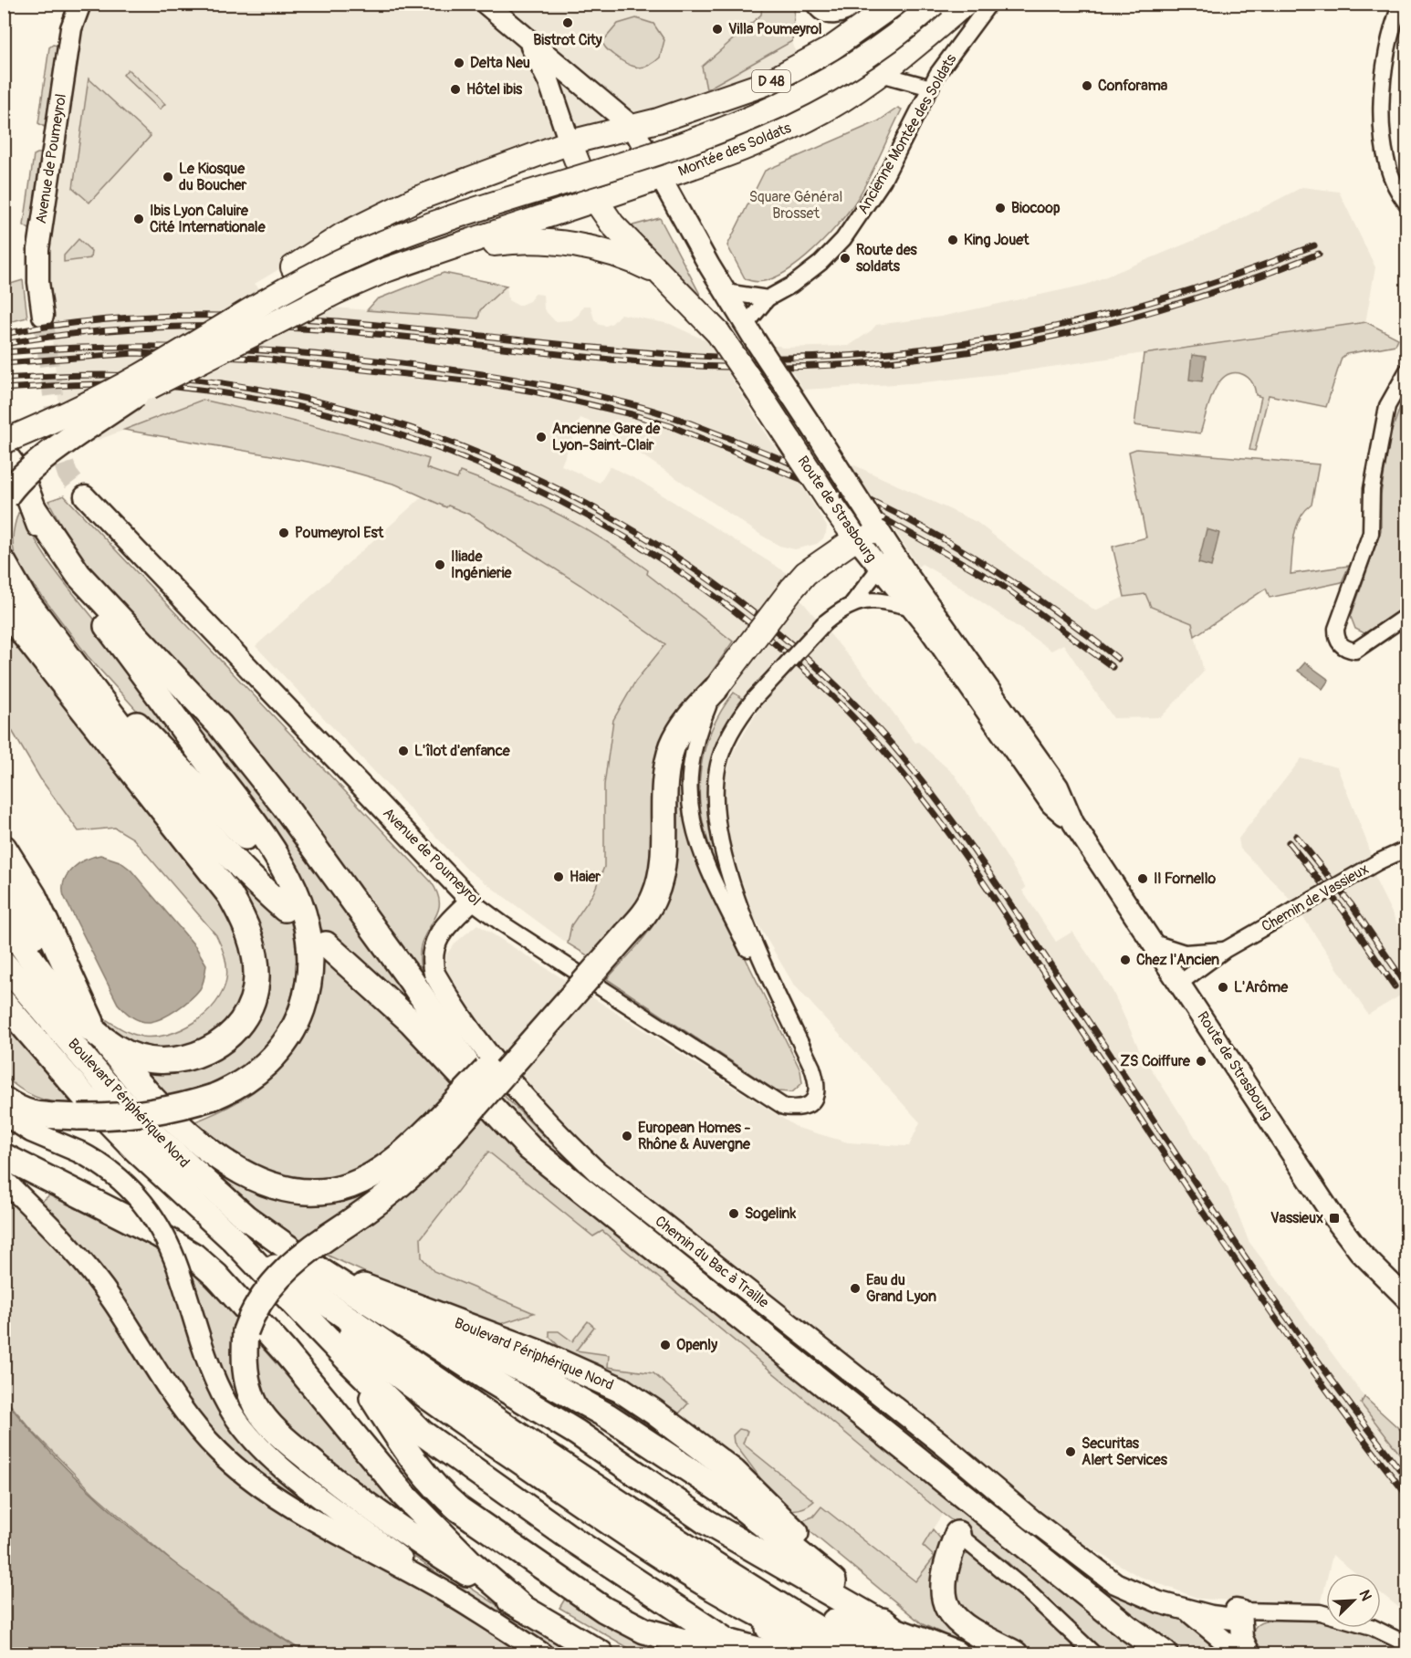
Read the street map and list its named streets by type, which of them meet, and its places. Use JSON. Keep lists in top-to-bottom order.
{
  "streets": {
    "highway": ["Boulevard Périphérique Nord"],
    "main road": [
      "D 48",
      "Montée des Soldats",
      "Avenue de Poumeyrol",
      "Route de Strasbourg",
      "Chemin du Bac à Traille"
    ],
    "street": ["Ancienne Montée des Soldats", "Chemin de Vassieux"]
  },
  "crossings": [
    ["D 48", "Route de Strasbourg"],
    ["Ancienne Montée des Soldats", "Route de Strasbourg"],
    ["Montée des Soldats", "Route de Strasbourg"],
    ["Avenue de Poumeyrol", "Route de Strasbourg"],
    ["Avenue de Poumeyrol", "Chemin du Bac à Traille"],
    ["Route de Strasbourg", "Chemin de Vassieux"]
  ],
  "parks": ["Square Général Brosset"],
  "places": {
    "other": [
      "Bistrot City",
      "Villa Poumeyrol",
      "Delta Neu",
      "Conforama",
      "Hôtel ibis",
      "Le Kiosque du Boucher",
      "Biocoop",
      "Ibis Lyon Caluire Cité Internationale",
      "King Jouet",
      "Route des soldats",
      "Ancienne Gare de Lyon-Saint-Clair",
      "Poumeyrol Est",
      "Iliade Ingénierie",
      "L'îlot d'enfance",
      "Haier",
      "Il Fornello",
      "Chez l'Ancien",
      "L'Arôme",
      "ZS Coiffure",
      "European Homes - Rhône & Auvergne",
      "Sogelink",
      "Eau du Grand Lyon",
      "Openly",
      "Securitas Alert Services"
    ],
    "transit": ["Vassieux"]
  },
  "north": "top right"
}
